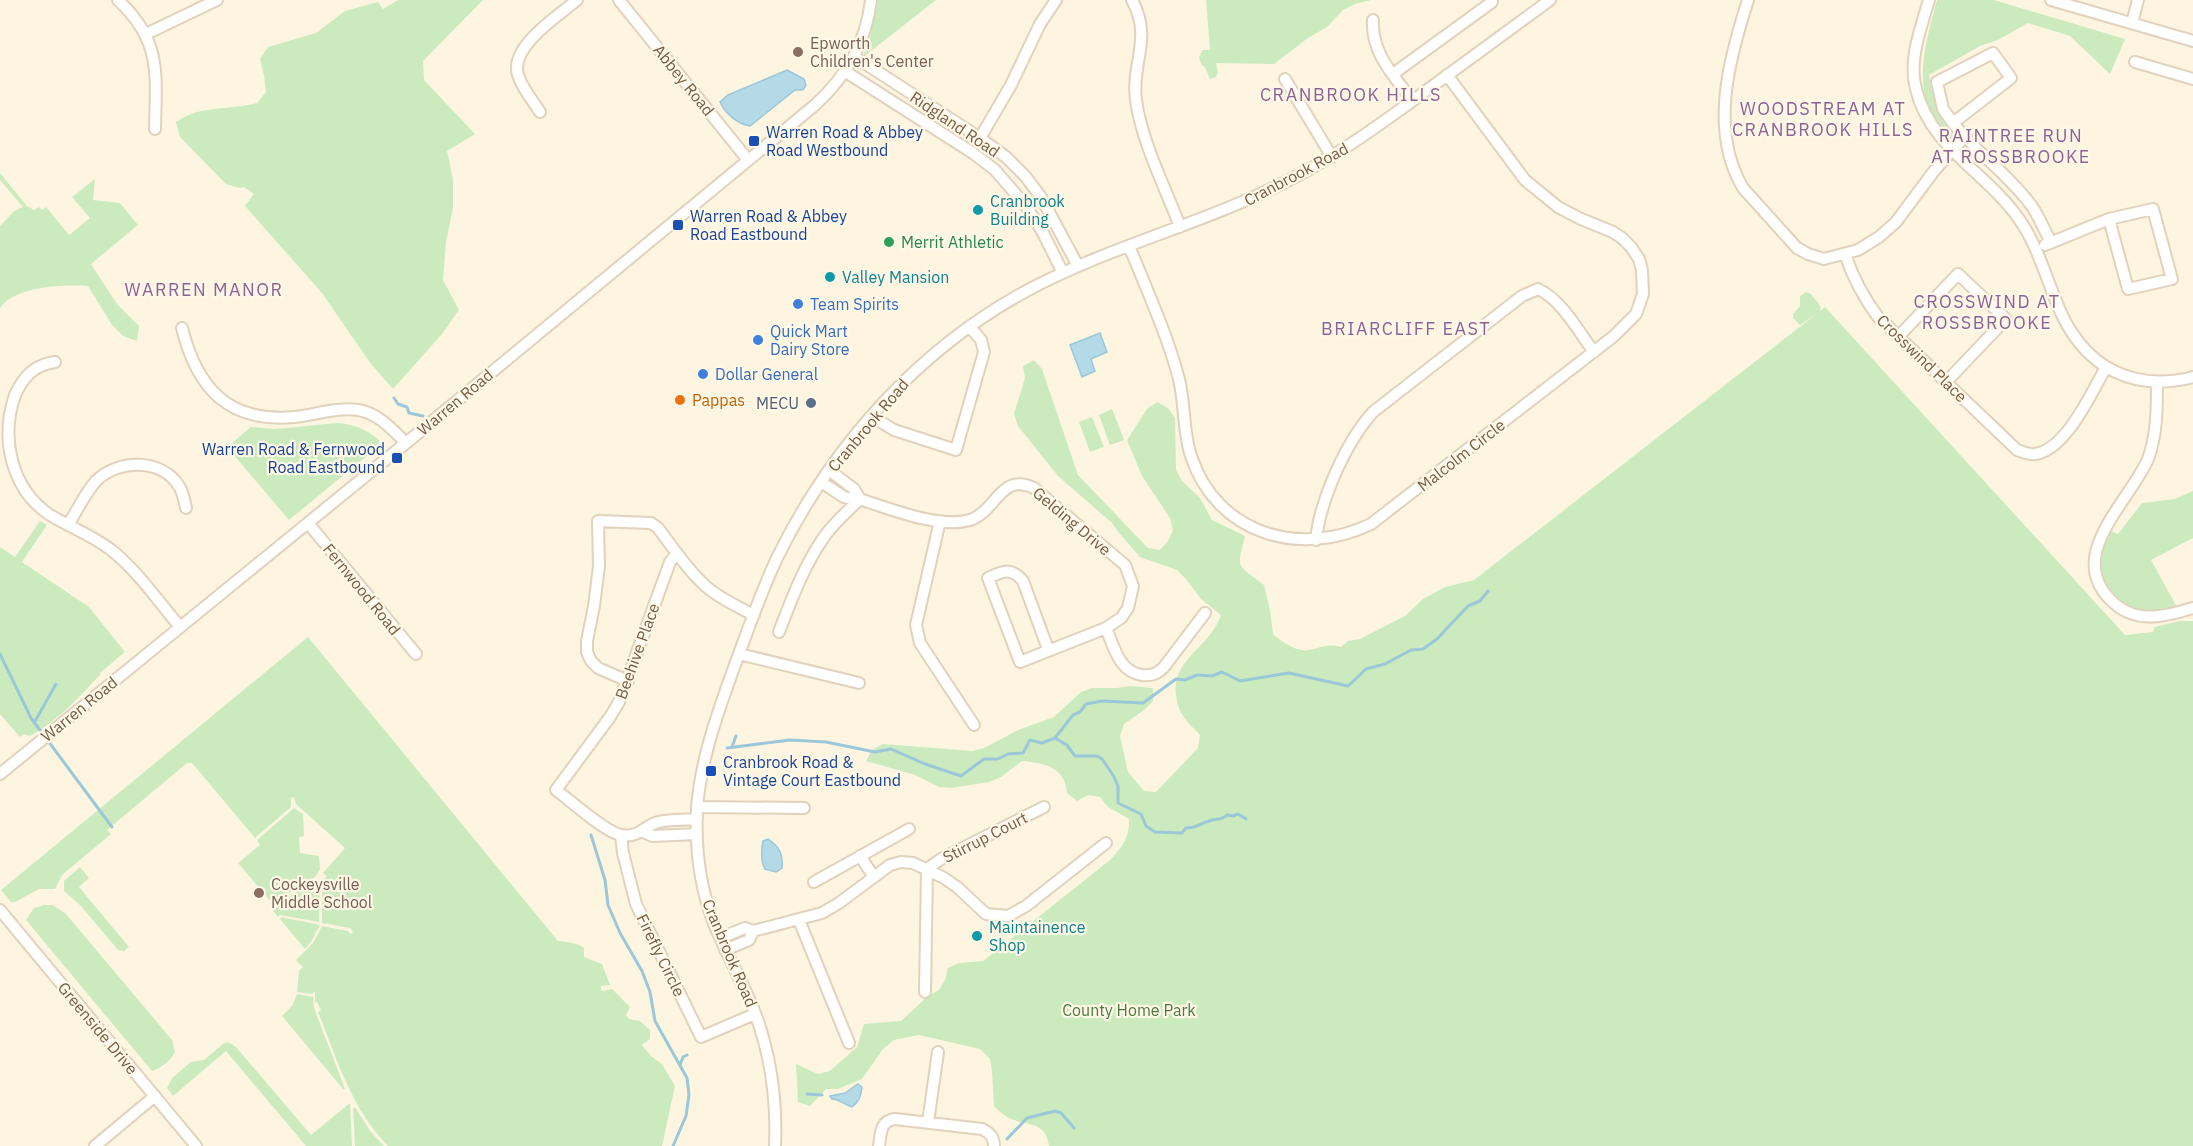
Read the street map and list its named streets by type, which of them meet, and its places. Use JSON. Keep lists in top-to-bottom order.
{
  "streets": {
    "street": [
      "Abbey Road",
      "Ridgland Road",
      "Cranbrook Road",
      "Crosswind Place",
      "Warren Road",
      "Malcolm Circle",
      "Gelding Drive",
      "Fernwood Road",
      "Beehive Place",
      "Stirrup Court",
      "Firefly Circle",
      "Greenside Drive"
    ]
  },
  "crossings": [
    ["Abbey Road", "Warren Road"],
    ["Ridgland Road", "Cranbrook Road"],
    ["Ridgland Road", "Warren Road"],
    ["Cranbrook Road", "Malcolm Circle"],
    ["Cranbrook Road", "Gelding Drive"],
    ["Cranbrook Road", "Firefly Circle"],
    ["Warren Road", "Fernwood Road"],
    ["Beehive Place", "Firefly Circle"]
  ],
  "districts": [
    "CRANBROOK HILLS",
    "WOODSTREAM AT CRANBROOK HILLS",
    "RAINTREE RUN AT ROSSBROOKE",
    "WARREN MANOR",
    "CROSSWIND AT ROSSBROOKE",
    "BRIARCLIFF EAST"
  ],
  "parks": ["County Home Park"],
  "places": {
    "other": [
      "Epworth Children's Center",
      "Cranbrook Building",
      "Merrit Athletic",
      "Valley Mansion",
      "Team Spirits",
      "Quick Mart Dairy Store",
      "Dollar General",
      "Pappas",
      "MECU",
      "Cockeysville Middle School",
      "Maintainence Shop"
    ],
    "transit": [
      "Warren Road & Abbey Road Westbound",
      "Warren Road & Abbey Road Eastbound",
      "Warren Road & Fernwood Road Eastbound",
      "Cranbrook Road & Vintage Court Eastbound"
    ]
  }
}
